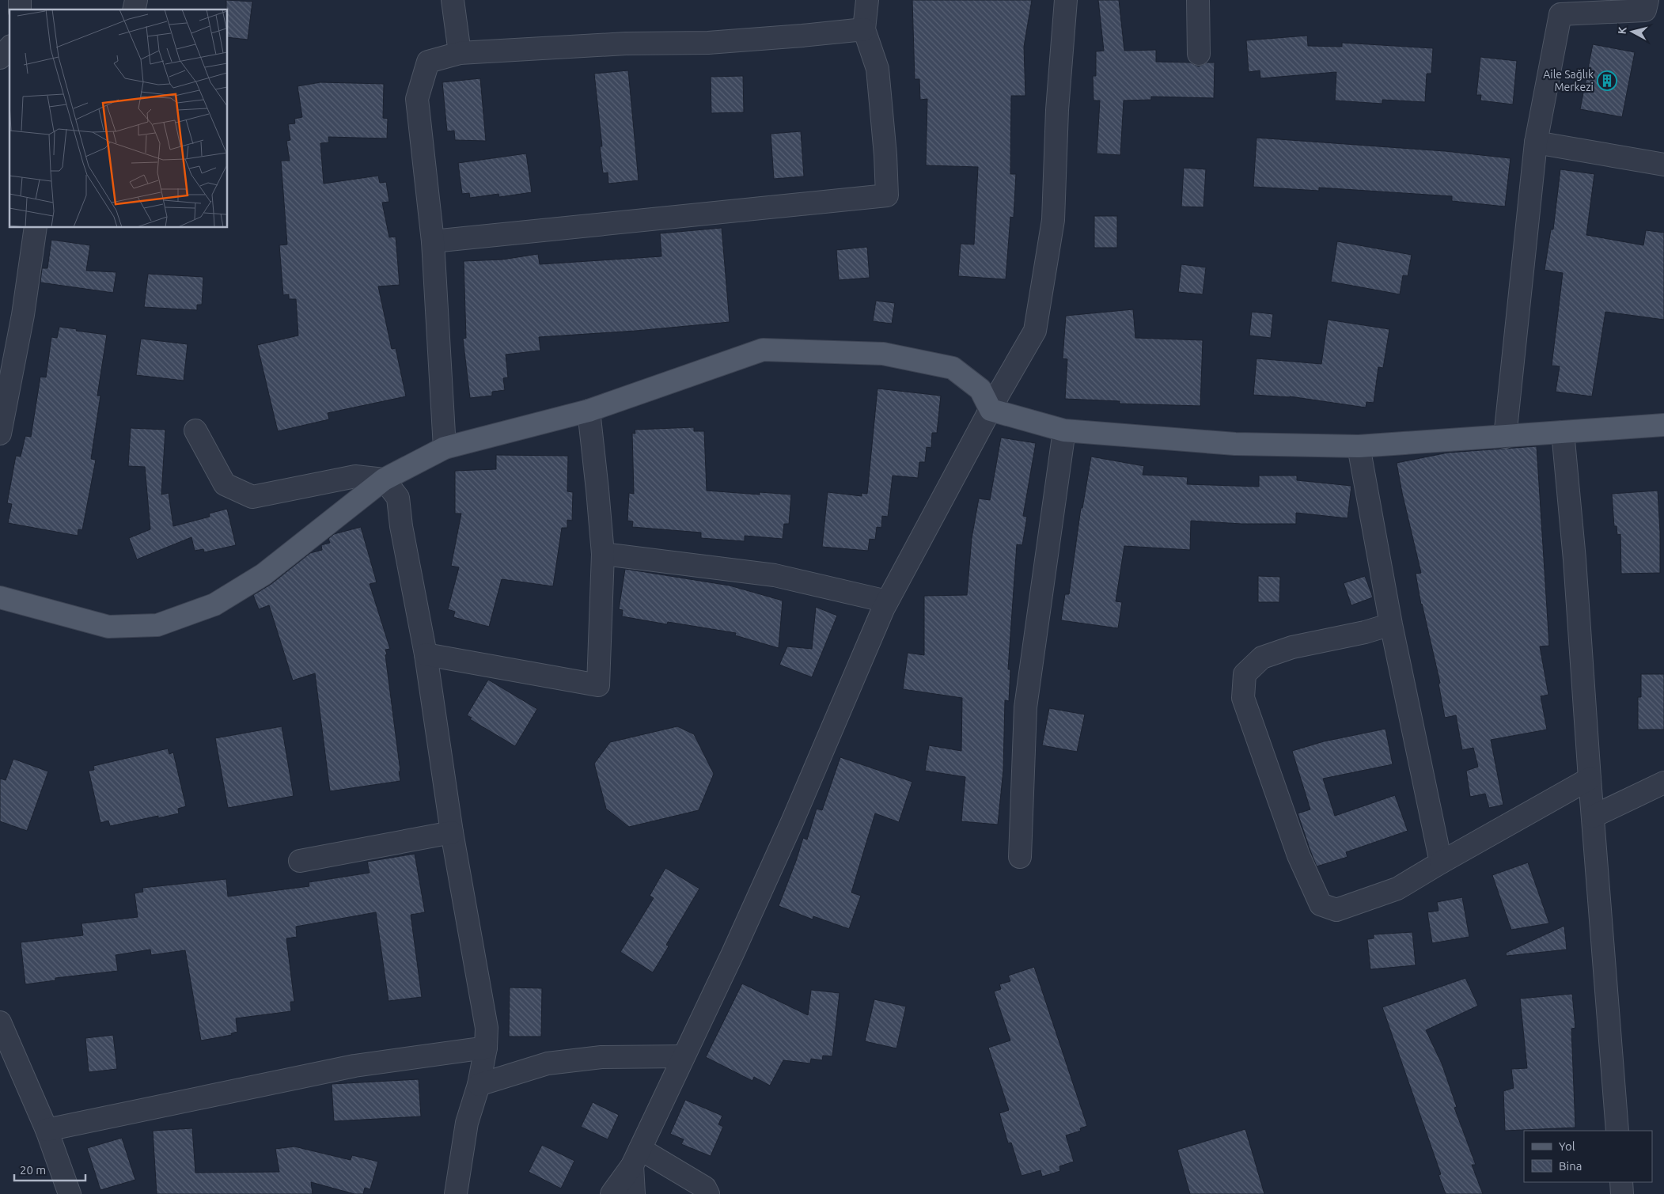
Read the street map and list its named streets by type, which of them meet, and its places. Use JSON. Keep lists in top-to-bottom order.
{
  "places": {
    "building": ["Aile Sağlık Merkezi"]
  },
  "legend": ["Yol", "Bina"],
  "scale_bar": "20 m",
  "north": "left"
}
